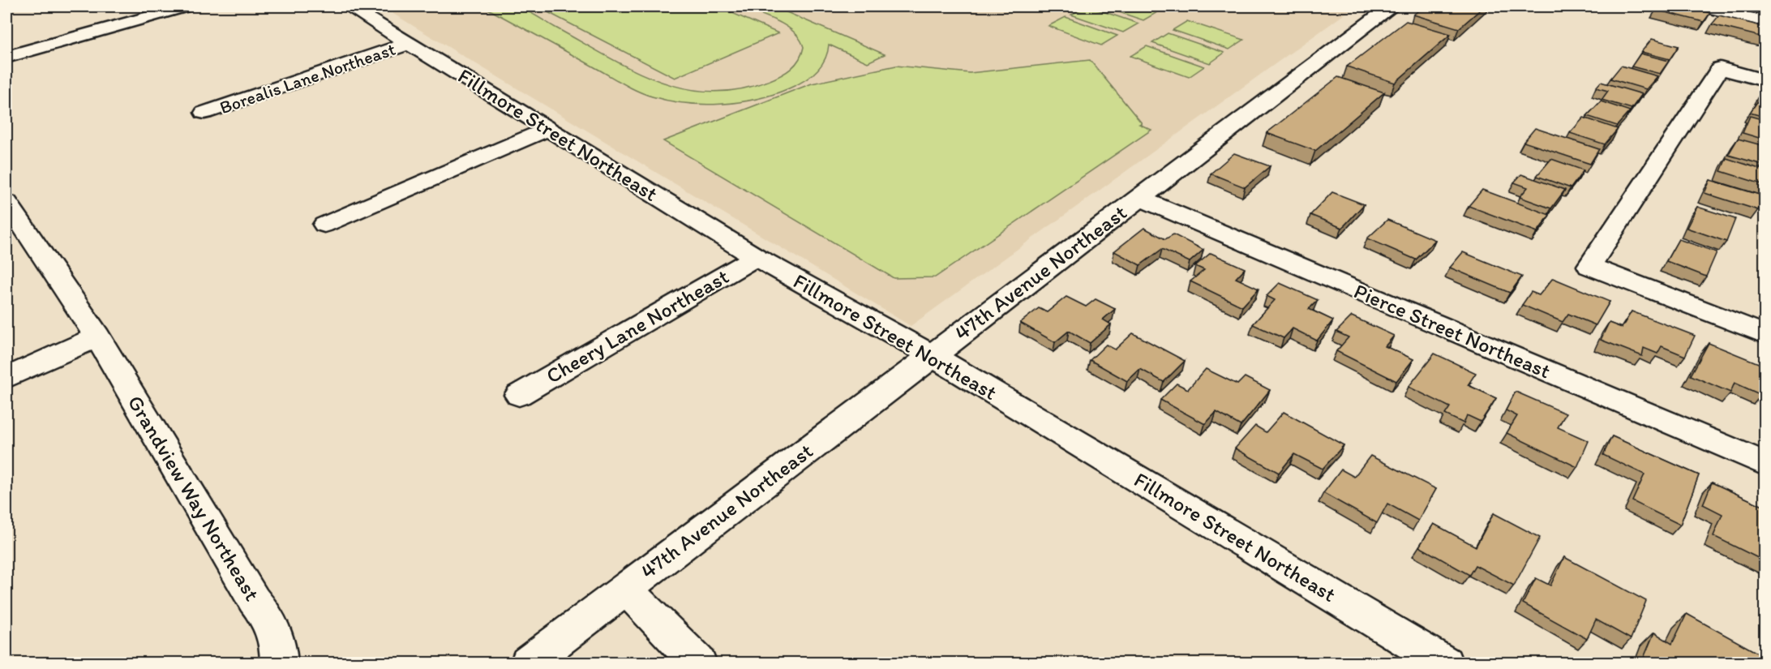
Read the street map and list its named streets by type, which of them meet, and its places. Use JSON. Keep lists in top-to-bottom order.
{
  "streets": {
    "street": [
      "Borealis Lane Northeast",
      "Fillmore Street Northeast",
      "47th Avenue Northeast",
      "Cheery Lane Northeast",
      "Pierce Street Northeast",
      "Grandview Way Northeast"
    ]
  },
  "crossings": [
    ["Borealis Lane Northeast", "Fillmore Street Northeast"],
    ["Fillmore Street Northeast", "47th Avenue Northeast"],
    ["Fillmore Street Northeast", "Cheery Lane Northeast"],
    ["47th Avenue Northeast", "Pierce Street Northeast"]
  ]
}
